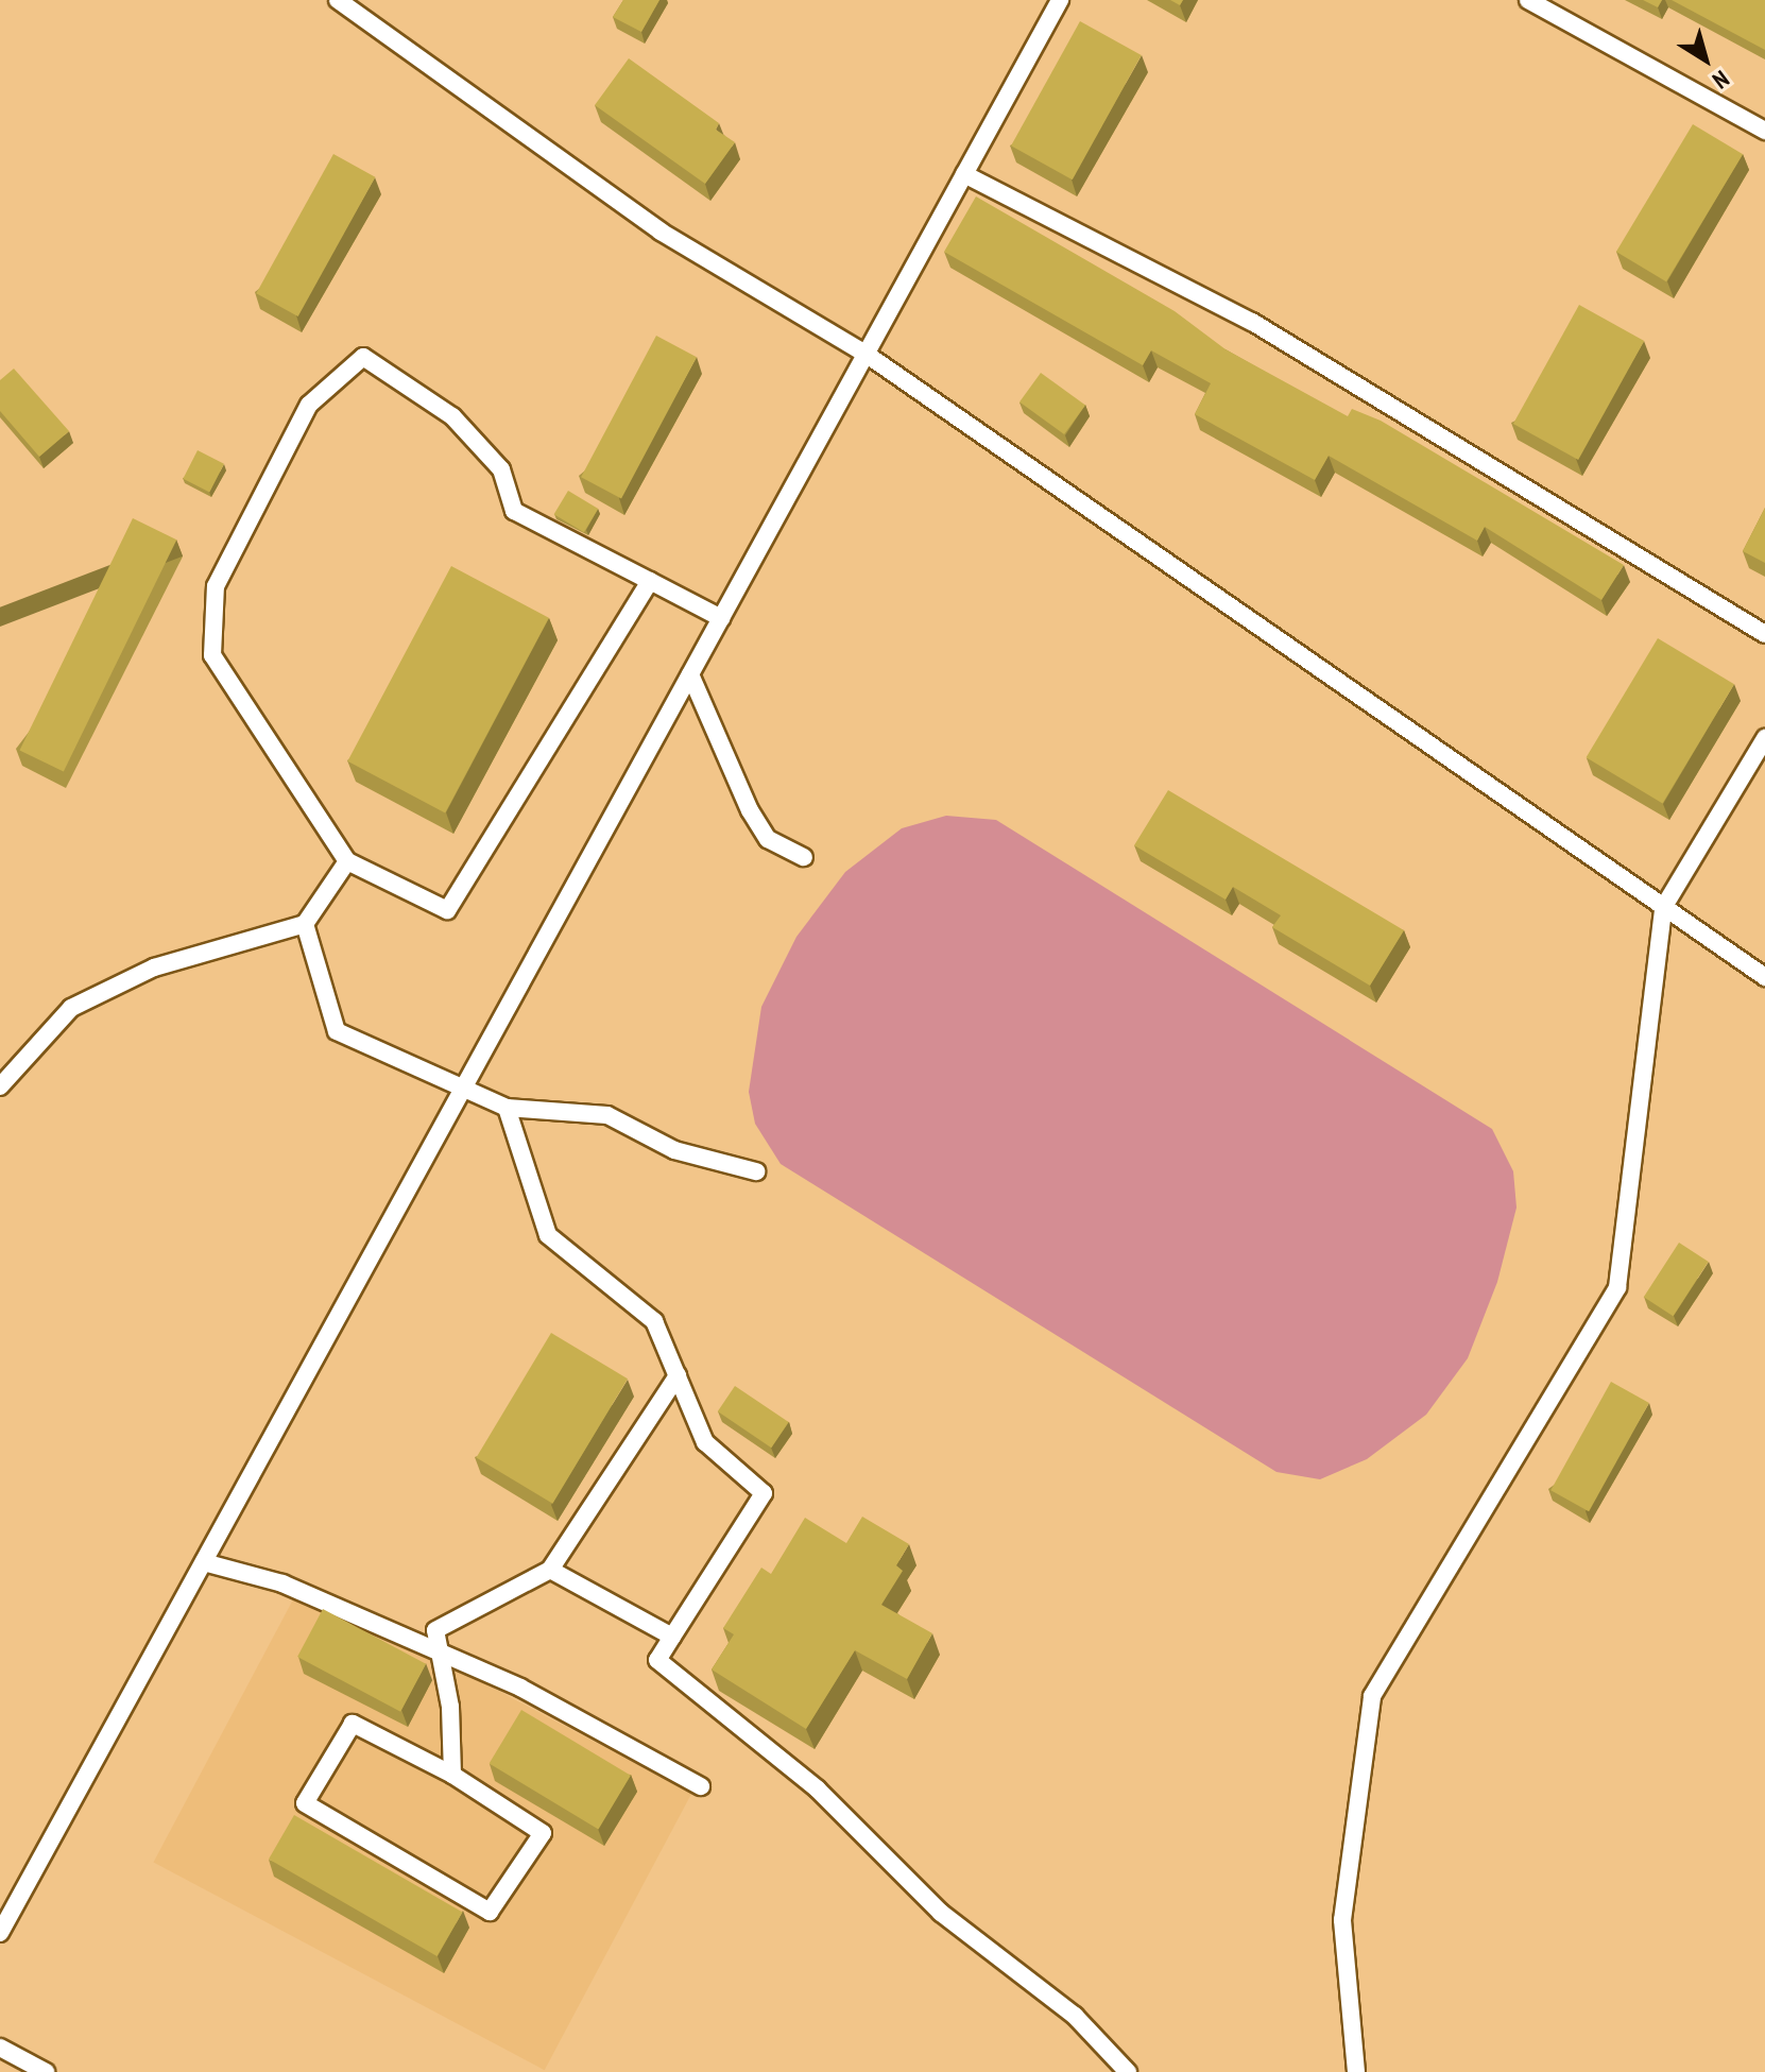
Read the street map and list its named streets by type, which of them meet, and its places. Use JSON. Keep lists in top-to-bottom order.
{
  "north": "bottom right"
}
